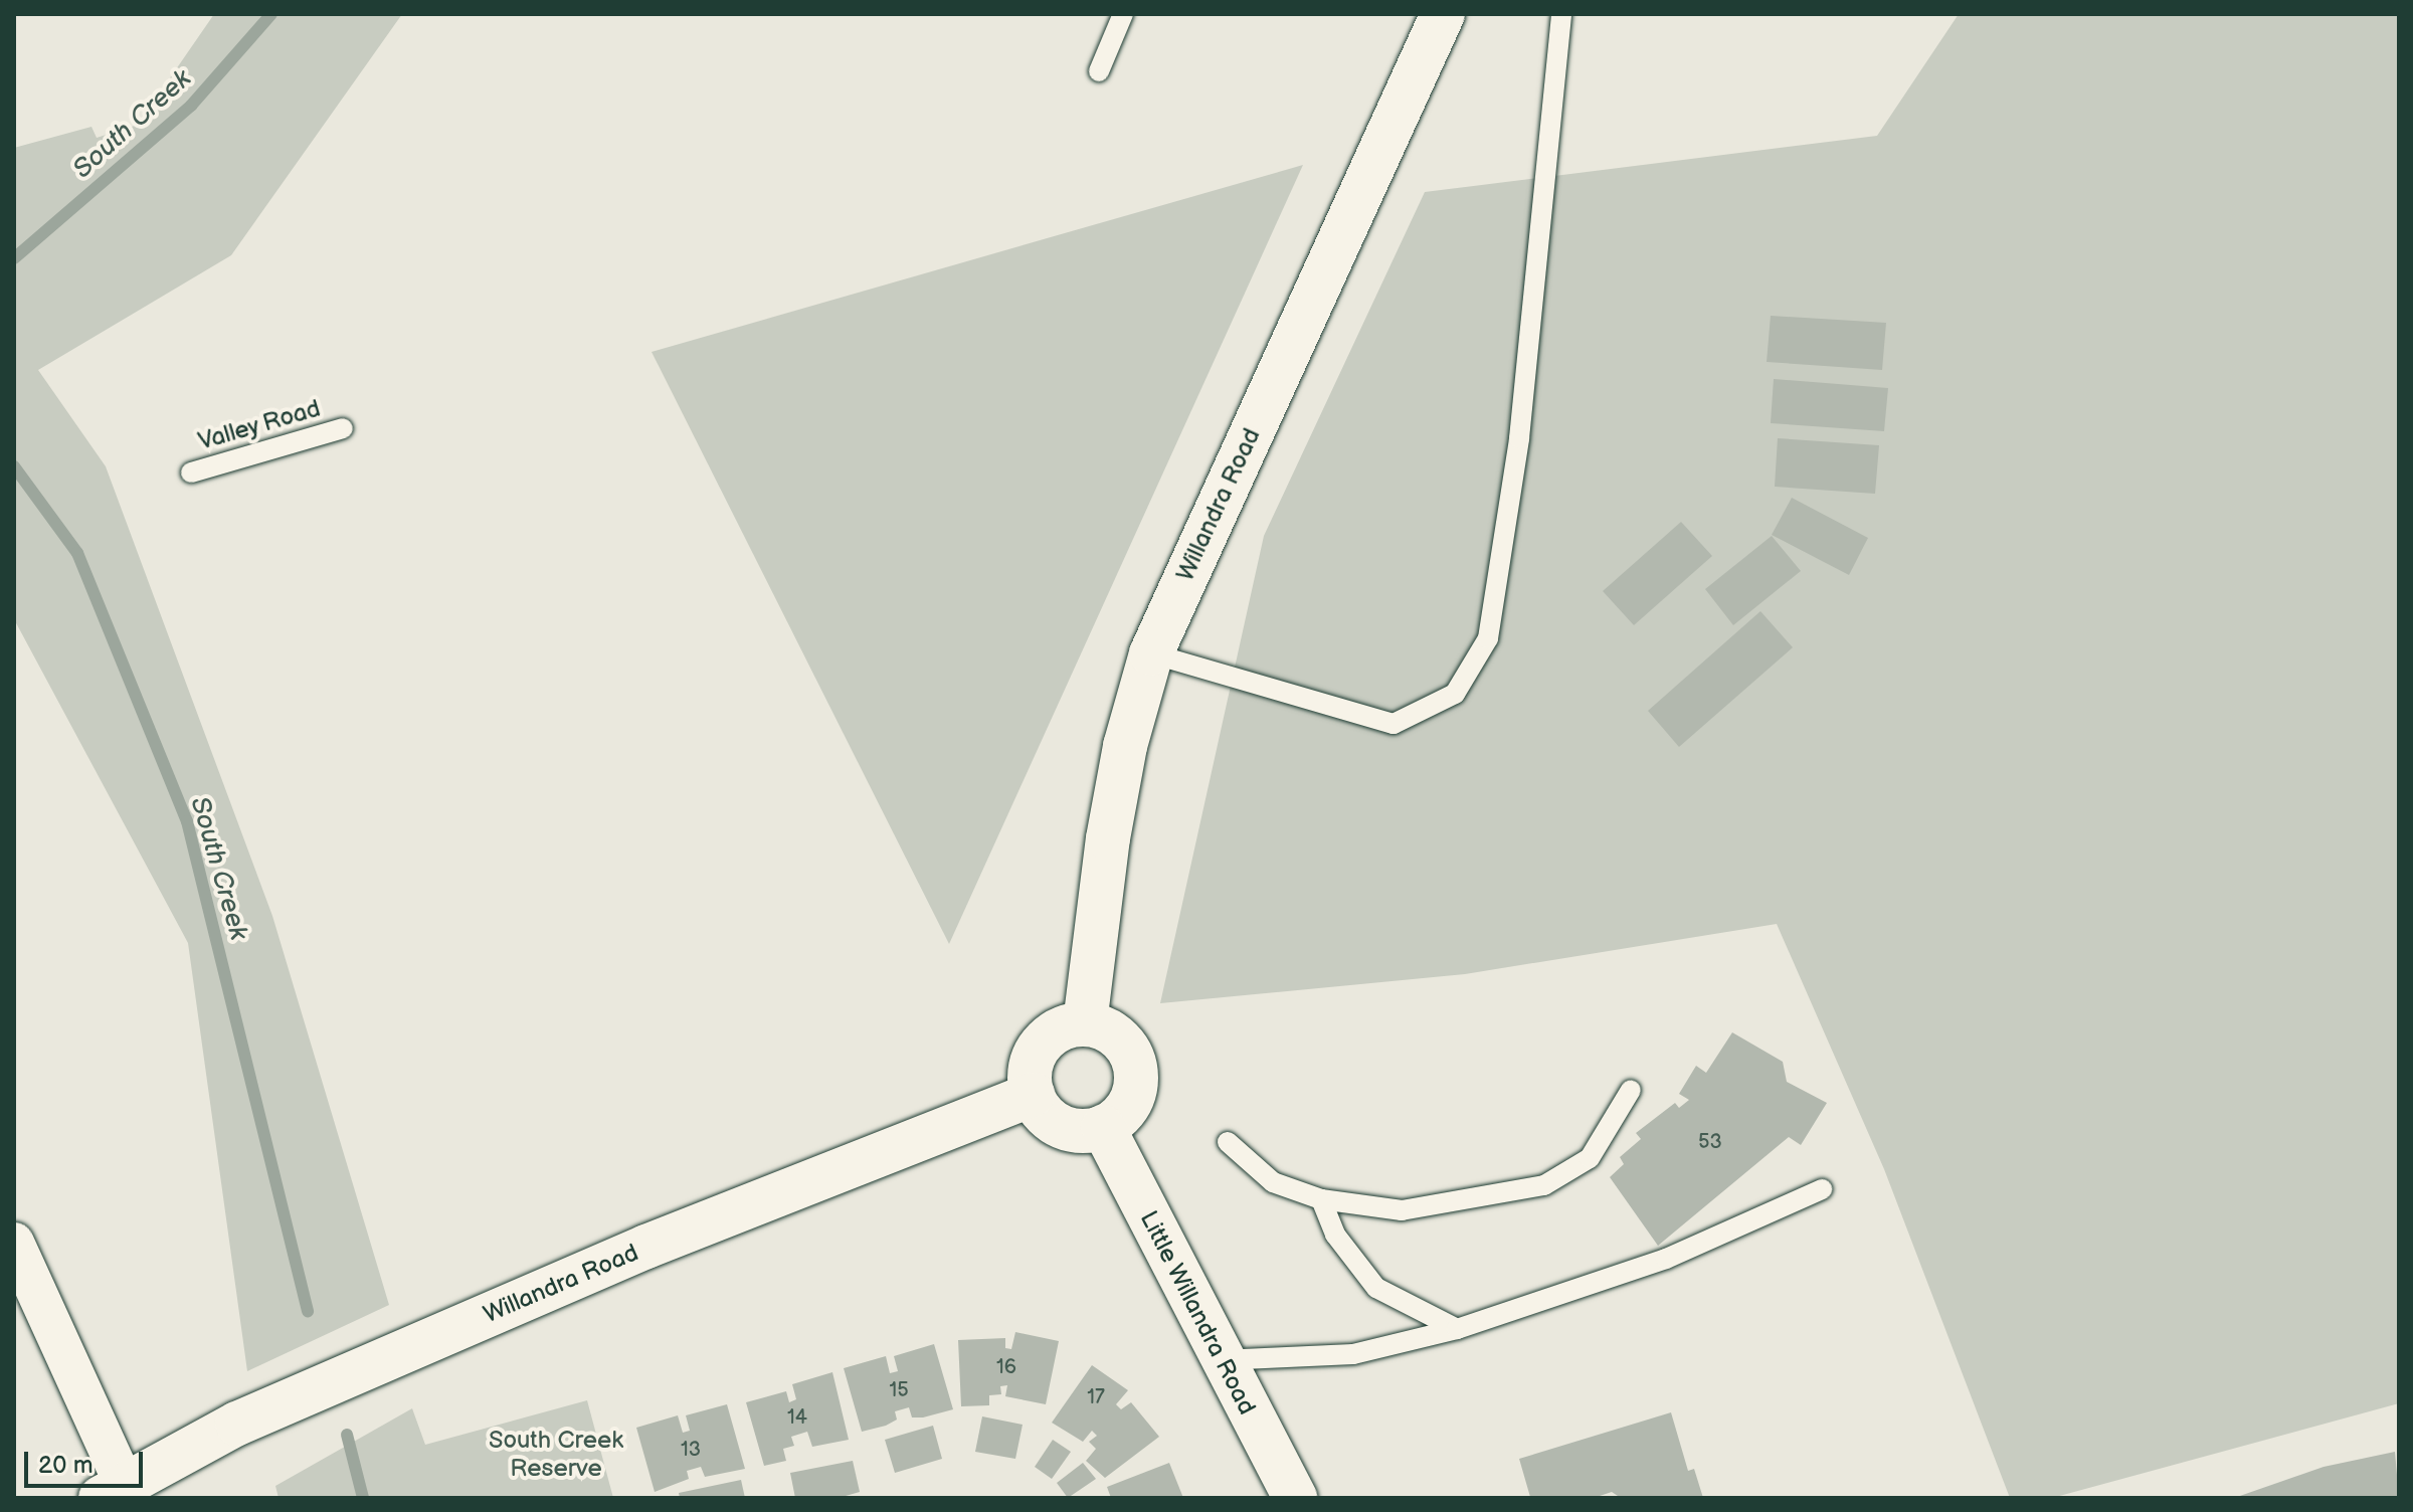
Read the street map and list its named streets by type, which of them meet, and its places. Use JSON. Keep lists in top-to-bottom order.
{
  "streets": {
    "main road": ["Willandra Road", "Little Willandra Road"],
    "lane": ["Valley Road"]
  },
  "crossings": [
    ["Willandra Road", "Little Willandra Road"]
  ],
  "water": ["South Creek"],
  "parks": ["South Creek Reserve"],
  "house_numbers": [
    "53",
    "16",
    "15",
    "17",
    "14",
    "13"
  ],
  "scale_bar": "20 m"
}
